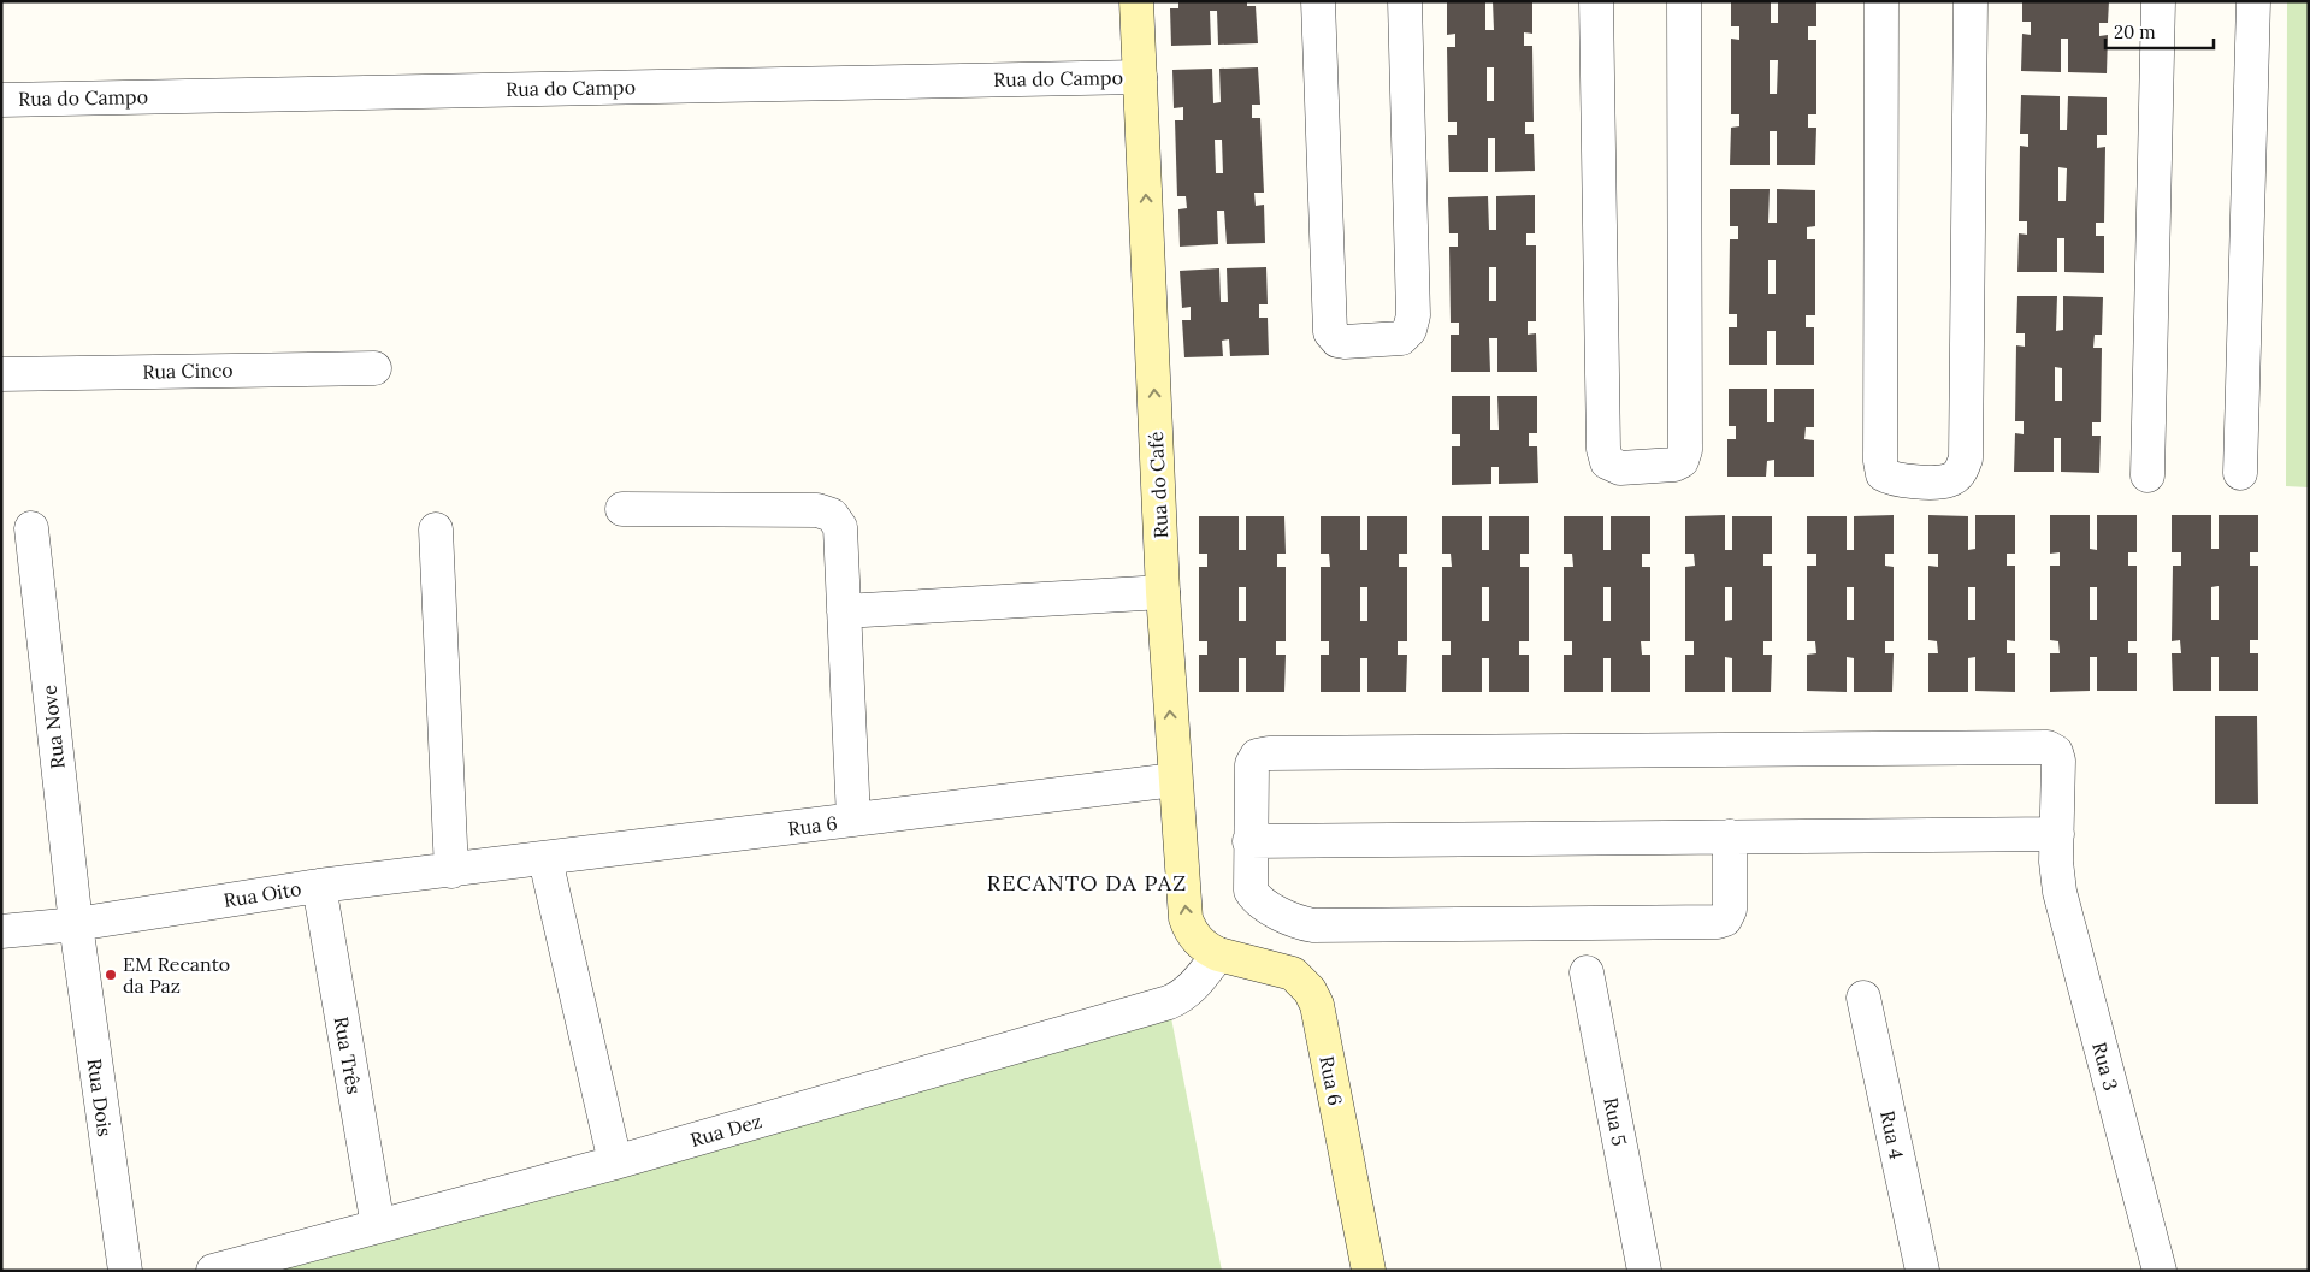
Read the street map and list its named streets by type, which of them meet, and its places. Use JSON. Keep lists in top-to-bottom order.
{
  "streets": {
    "main road": ["Rua do Café", "Rua 6"],
    "street": [
      "Rua do Campo",
      "Rua Cinco",
      "Rua Nove",
      "Rua Oito",
      "Rua Três",
      "Rua 3",
      "Rua Dois",
      "Rua 5",
      "Rua Dez",
      "Rua 4"
    ]
  },
  "crossings": [
    ["Rua do Campo", "Rua do Café"],
    ["Rua do Café", "Rua 6"],
    ["Rua do Café", "Rua Dez"],
    ["Rua Nove", "Rua Oito"],
    ["Rua Nove", "Rua Dois"],
    ["Rua 6", "Rua Oito"],
    ["Rua 6", "Rua Dez"],
    ["Rua Oito", "Rua Três"],
    ["Rua Oito", "Rua Dois"],
    ["Rua Três", "Rua Dez"]
  ],
  "one_way": ["Rua do Café"],
  "districts": ["RECANTO DA PAZ"],
  "places": ["EM Recanto da Paz"],
  "scale_bar": "20 m"
}
